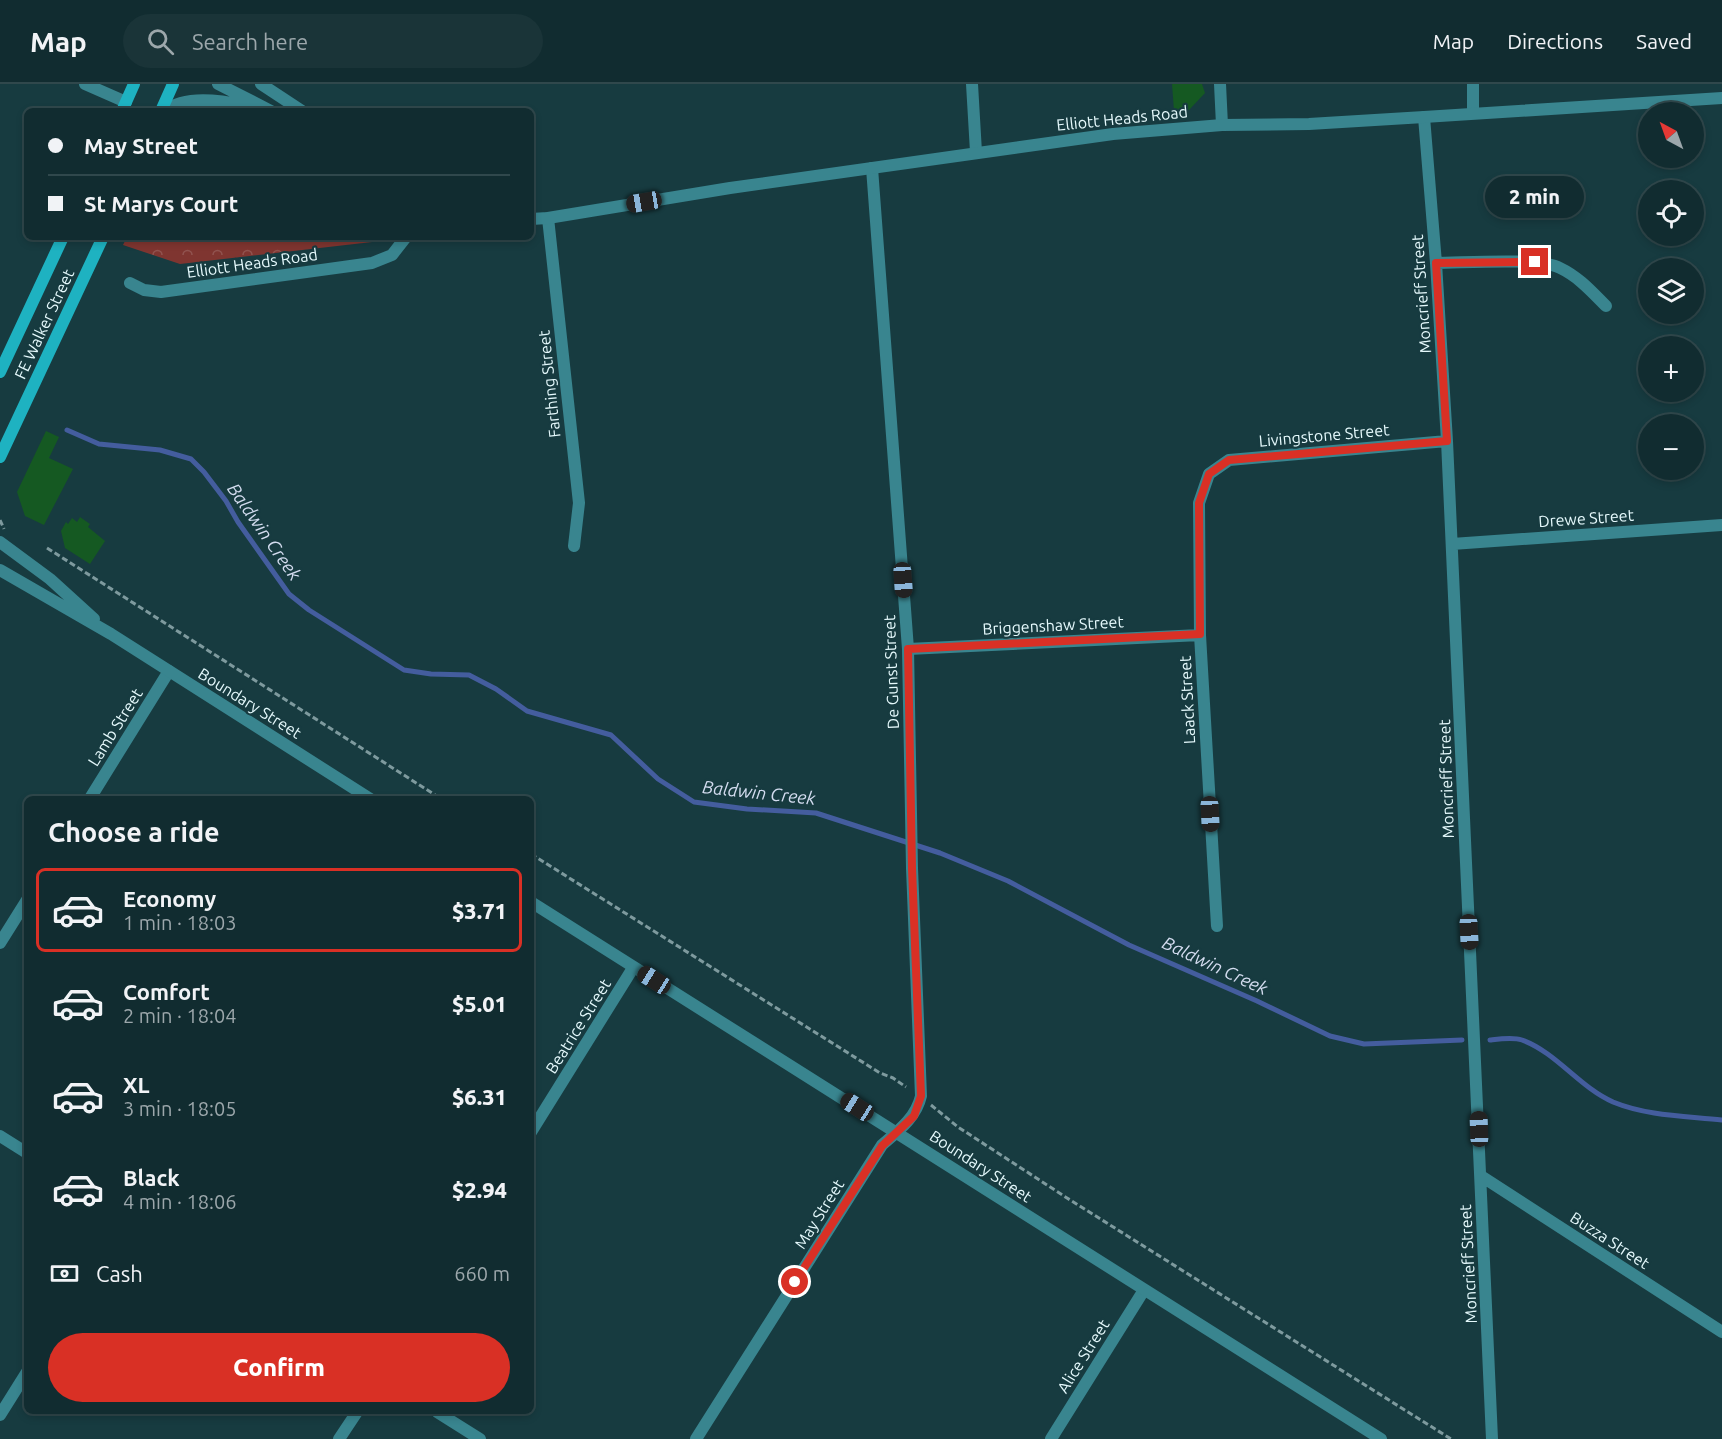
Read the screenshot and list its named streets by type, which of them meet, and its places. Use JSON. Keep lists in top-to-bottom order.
{
  "streets": {
    "main road": ["FE Walker Street"],
    "street": [
      "Elliott Heads Road",
      "Moncrieff Street",
      "Farthing Street",
      "Livingstone Street",
      "Drewe Street",
      "Briggenshaw Street",
      "De Gunst Street",
      "Laack Street",
      "Boundary Street",
      "Lamb Street",
      "Beatrice Street",
      "May Street",
      "Buzza Street",
      "Alice Street"
    ]
  },
  "crossings": [
    ["Elliott Heads Road", "Moncrieff Street"],
    ["Elliott Heads Road", "Farthing Street"],
    ["Elliott Heads Road", "De Gunst Street"],
    ["Moncrieff Street", "Livingstone Street"],
    ["Moncrieff Street", "Drewe Street"],
    ["Moncrieff Street", "Buzza Street"],
    ["Livingstone Street", "Laack Street"],
    ["Briggenshaw Street", "De Gunst Street"],
    ["Briggenshaw Street", "Laack Street"],
    ["De Gunst Street", "Boundary Street"],
    ["De Gunst Street", "May Street"],
    ["Boundary Street", "Lamb Street"],
    ["Boundary Street", "Beatrice Street"],
    ["Boundary Street", "May Street"],
    ["Boundary Street", "Alice Street"]
  ],
  "water": ["Baldwin Creek"],
  "north": "top left",
  "page": {
    "header": "Map",
    "search": "Search here",
    "nav": ["Map", "Directions", "Saved"],
    "map_buttons": ["+", "−"],
    "banner": ["May Street", "St Marys Court"],
    "bubble": "2 min",
    "heading": "Choose a ride",
    "list": [
      {
        "name": "Economy",
        "note": "1 min · 18:03",
        "value": "$3.71"
      },
      {
        "name": "Comfort",
        "note": "2 min · 18:04",
        "value": "$5.01"
      },
      {
        "name": "XL",
        "note": "3 min · 18:05",
        "value": "$6.31"
      },
      {
        "name": "Black",
        "note": "4 min · 18:06",
        "value": "$2.94"
      }
    ],
    "pay": ["Cash", "660 m"],
    "buttons": "Confirm"
  }
}
